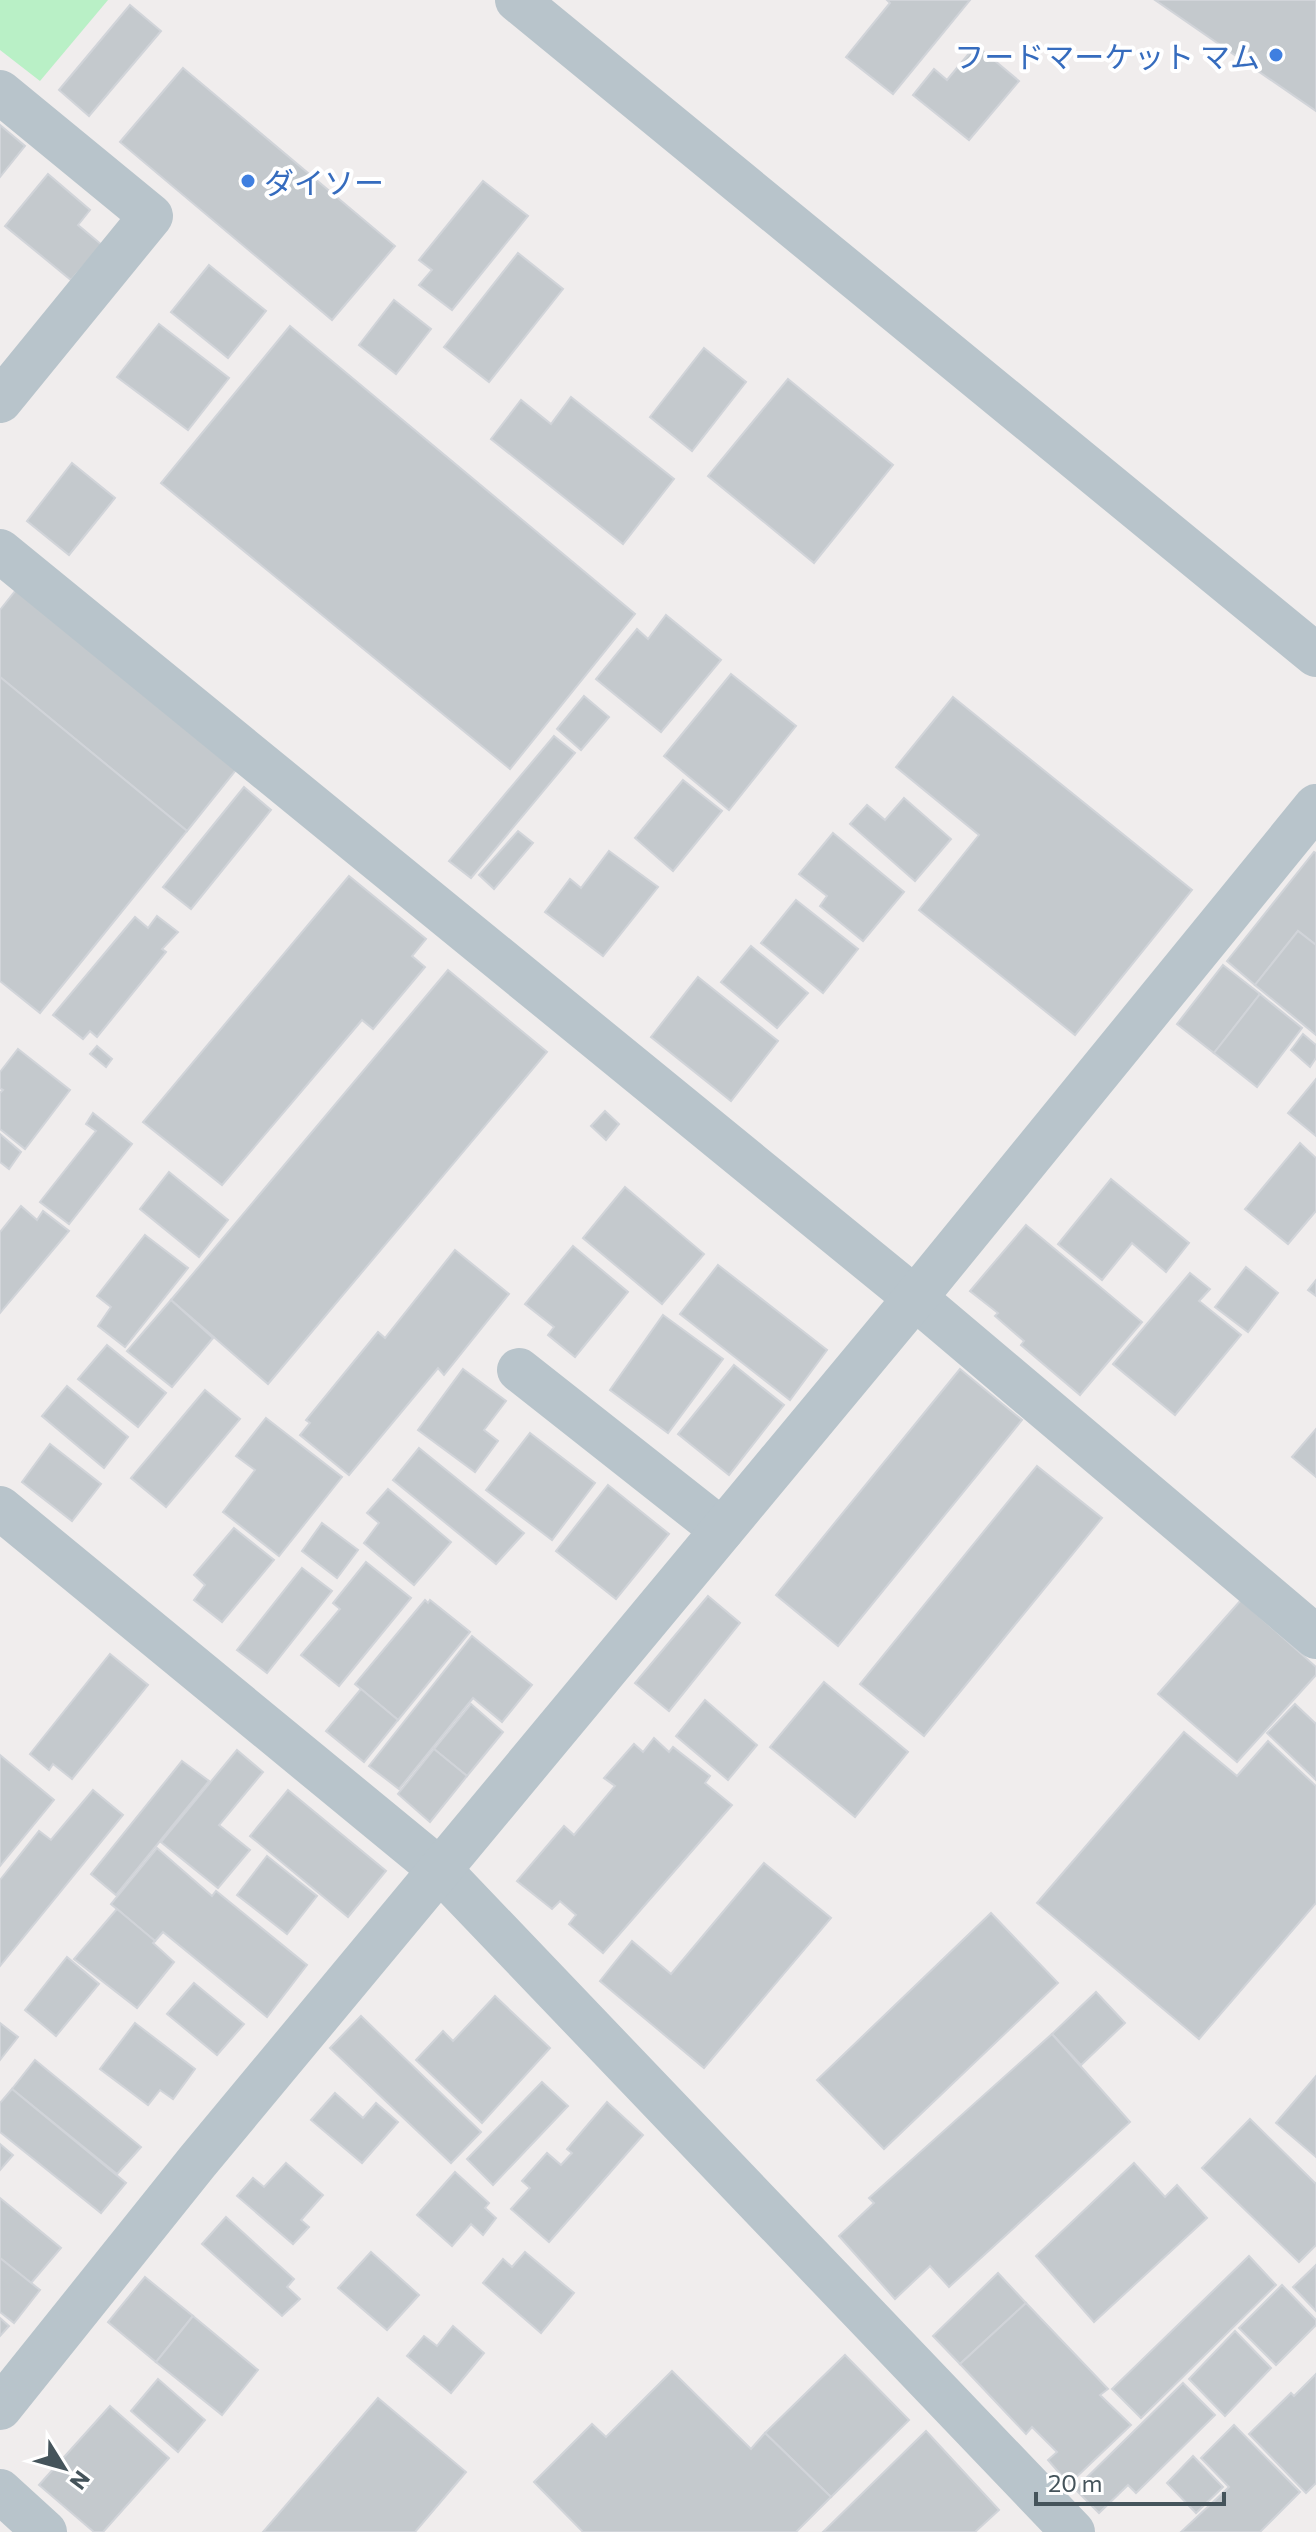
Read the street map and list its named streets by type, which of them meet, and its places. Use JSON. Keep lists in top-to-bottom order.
{
  "places": ["フードマーケット マム", "ダイソー"],
  "scale_bar": "20 m",
  "north": "bottom right"
}
